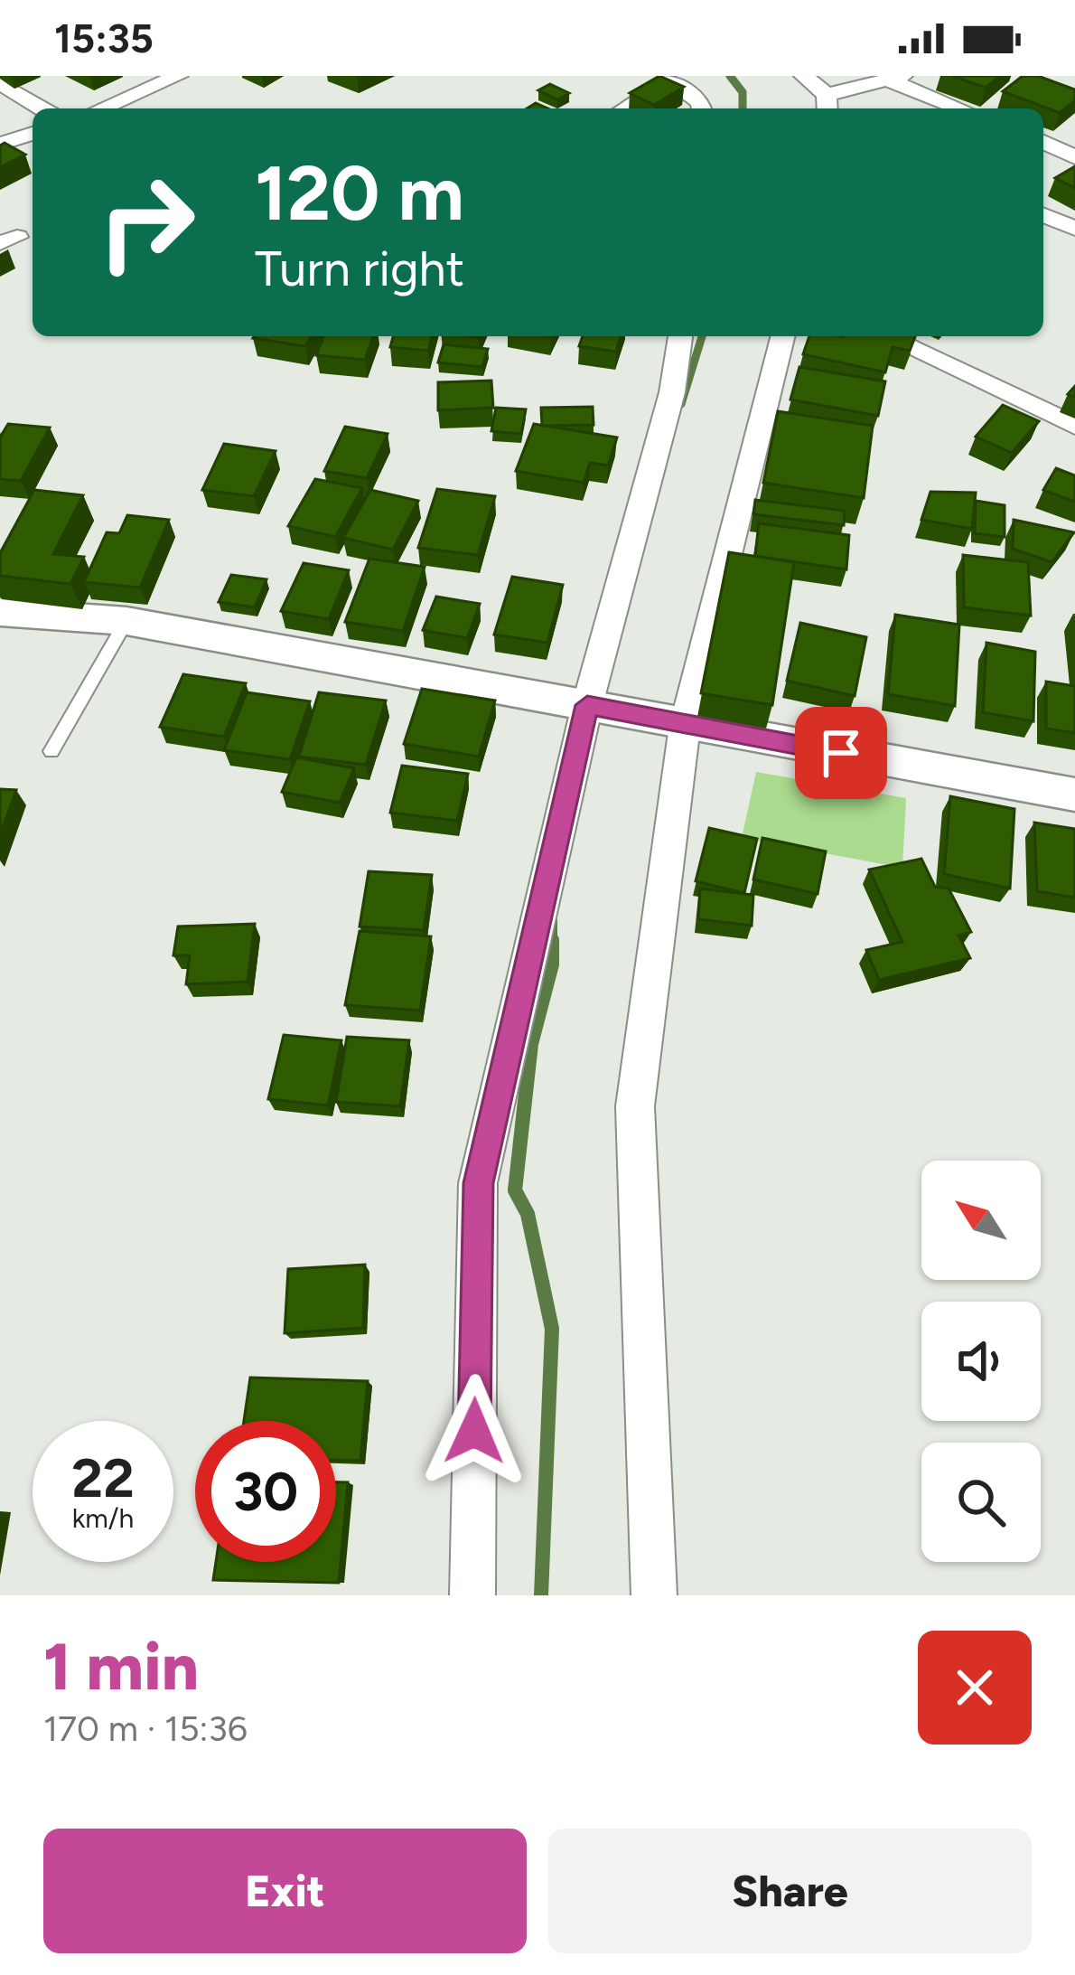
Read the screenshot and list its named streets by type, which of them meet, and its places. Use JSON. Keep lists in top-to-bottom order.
{
  "north": "top left",
  "page": {
    "status": "15:35",
    "turn": ["120 m", "Turn right"],
    "speed": "22 km/h",
    "limit": "30",
    "heading": ["1 min", "170 m · 15:36"],
    "buttons": ["Exit", "Share"]
  }
}
